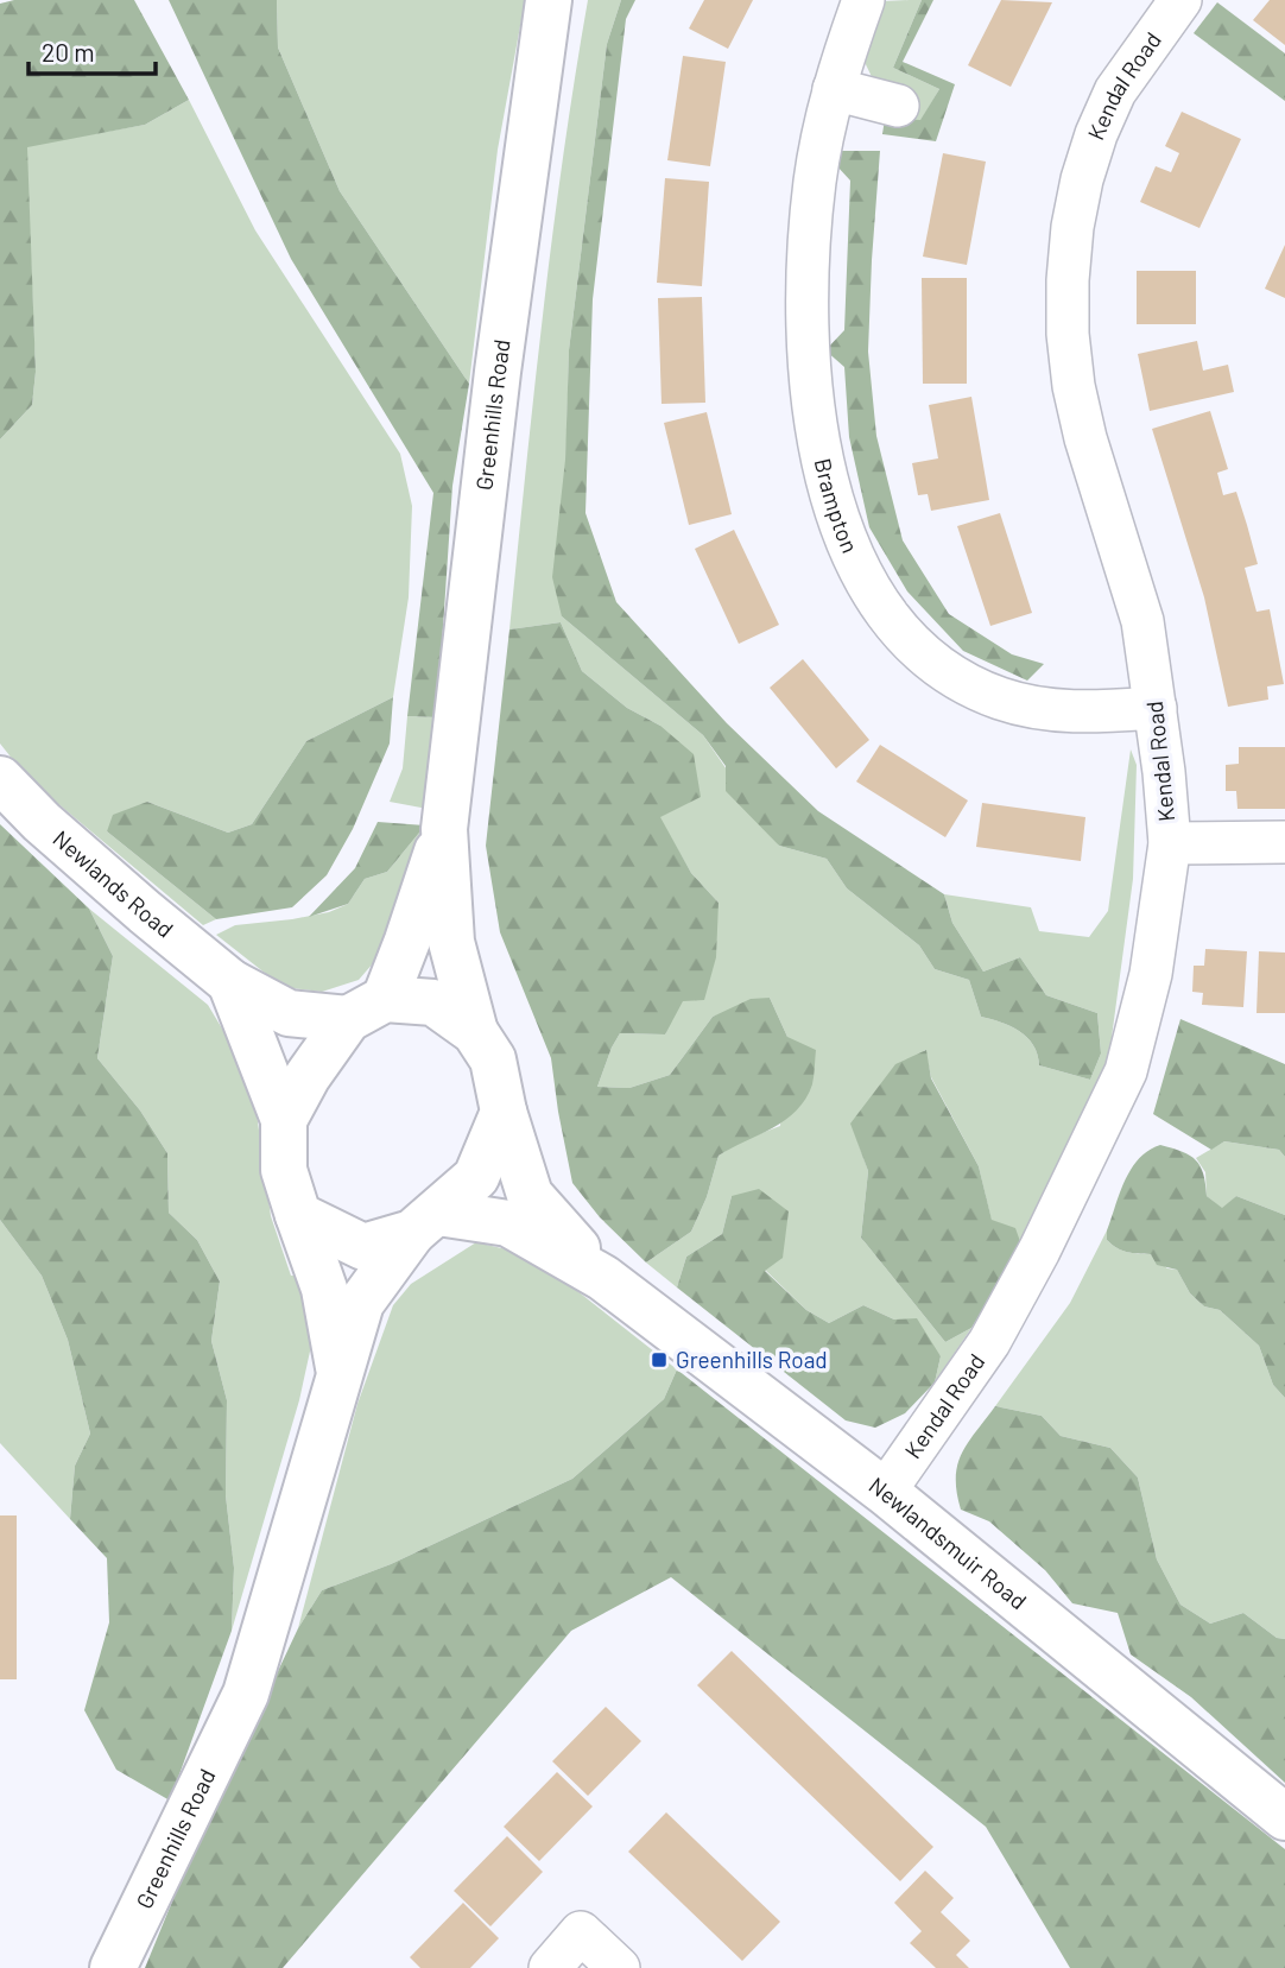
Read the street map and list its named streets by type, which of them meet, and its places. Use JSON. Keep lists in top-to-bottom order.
{
  "streets": {
    "street": [
      "Kendal Road",
      "Greenhills Road",
      "Brampton",
      "Newlands Road",
      "Newlandsmuir Road"
    ]
  },
  "crossings": [
    ["Kendal Road", "Brampton"],
    ["Kendal Road", "Newlandsmuir Road"],
    ["Greenhills Road", "Newlands Road"],
    ["Greenhills Road", "Newlandsmuir Road"],
    ["Newlands Road", "Newlandsmuir Road"]
  ],
  "places": {
    "transit": ["Greenhills Road"]
  },
  "scale_bar": "20 m"
}
